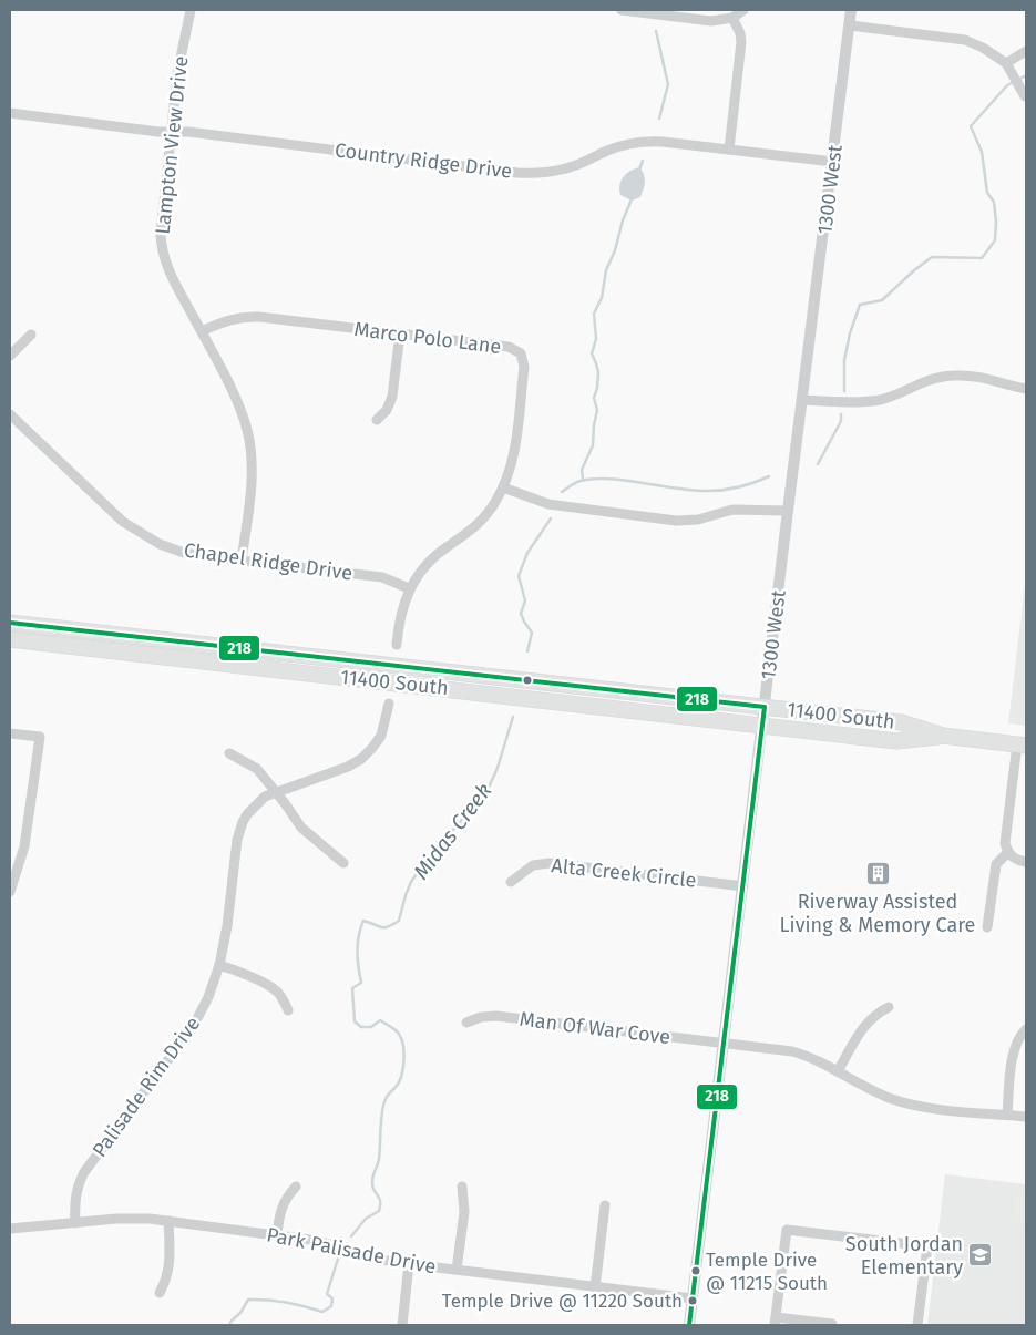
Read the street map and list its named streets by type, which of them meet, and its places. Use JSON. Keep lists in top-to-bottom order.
{
  "streets": {
    "main road": ["11400 South"],
    "street": [
      "Lampton View Drive",
      "Country Ridge Drive",
      "1300 West",
      "Marco Polo Lane",
      "Chapel Ridge Drive",
      "Alta Creek Circle",
      "Man Of War Cove",
      "Palisade Rim Drive",
      "Park Palisade Drive"
    ]
  },
  "crossings": [
    ["Lampton View Drive", "Country Ridge Drive"],
    ["Lampton View Drive", "Marco Polo Lane"],
    ["Lampton View Drive", "Chapel Ridge Drive"],
    ["Country Ridge Drive", "1300 West"],
    ["1300 West", "11400 South"],
    ["1300 West", "Alta Creek Circle"],
    ["1300 West", "Man Of War Cove"],
    ["1300 West", "Park Palisade Drive"],
    ["Marco Polo Lane", "Chapel Ridge Drive"],
    ["Palisade Rim Drive", "Park Palisade Drive"]
  ],
  "water": ["Midas Creek"],
  "places": {
    "building": ["Riverway Assisted Living & Memory Care"],
    "school or university": ["South Jordan Elementary"],
    "other": ["Temple Drive @ 11215 South", "Temple Drive @ 11220 South"]
  },
  "lines": ["transit line 218"]
}
